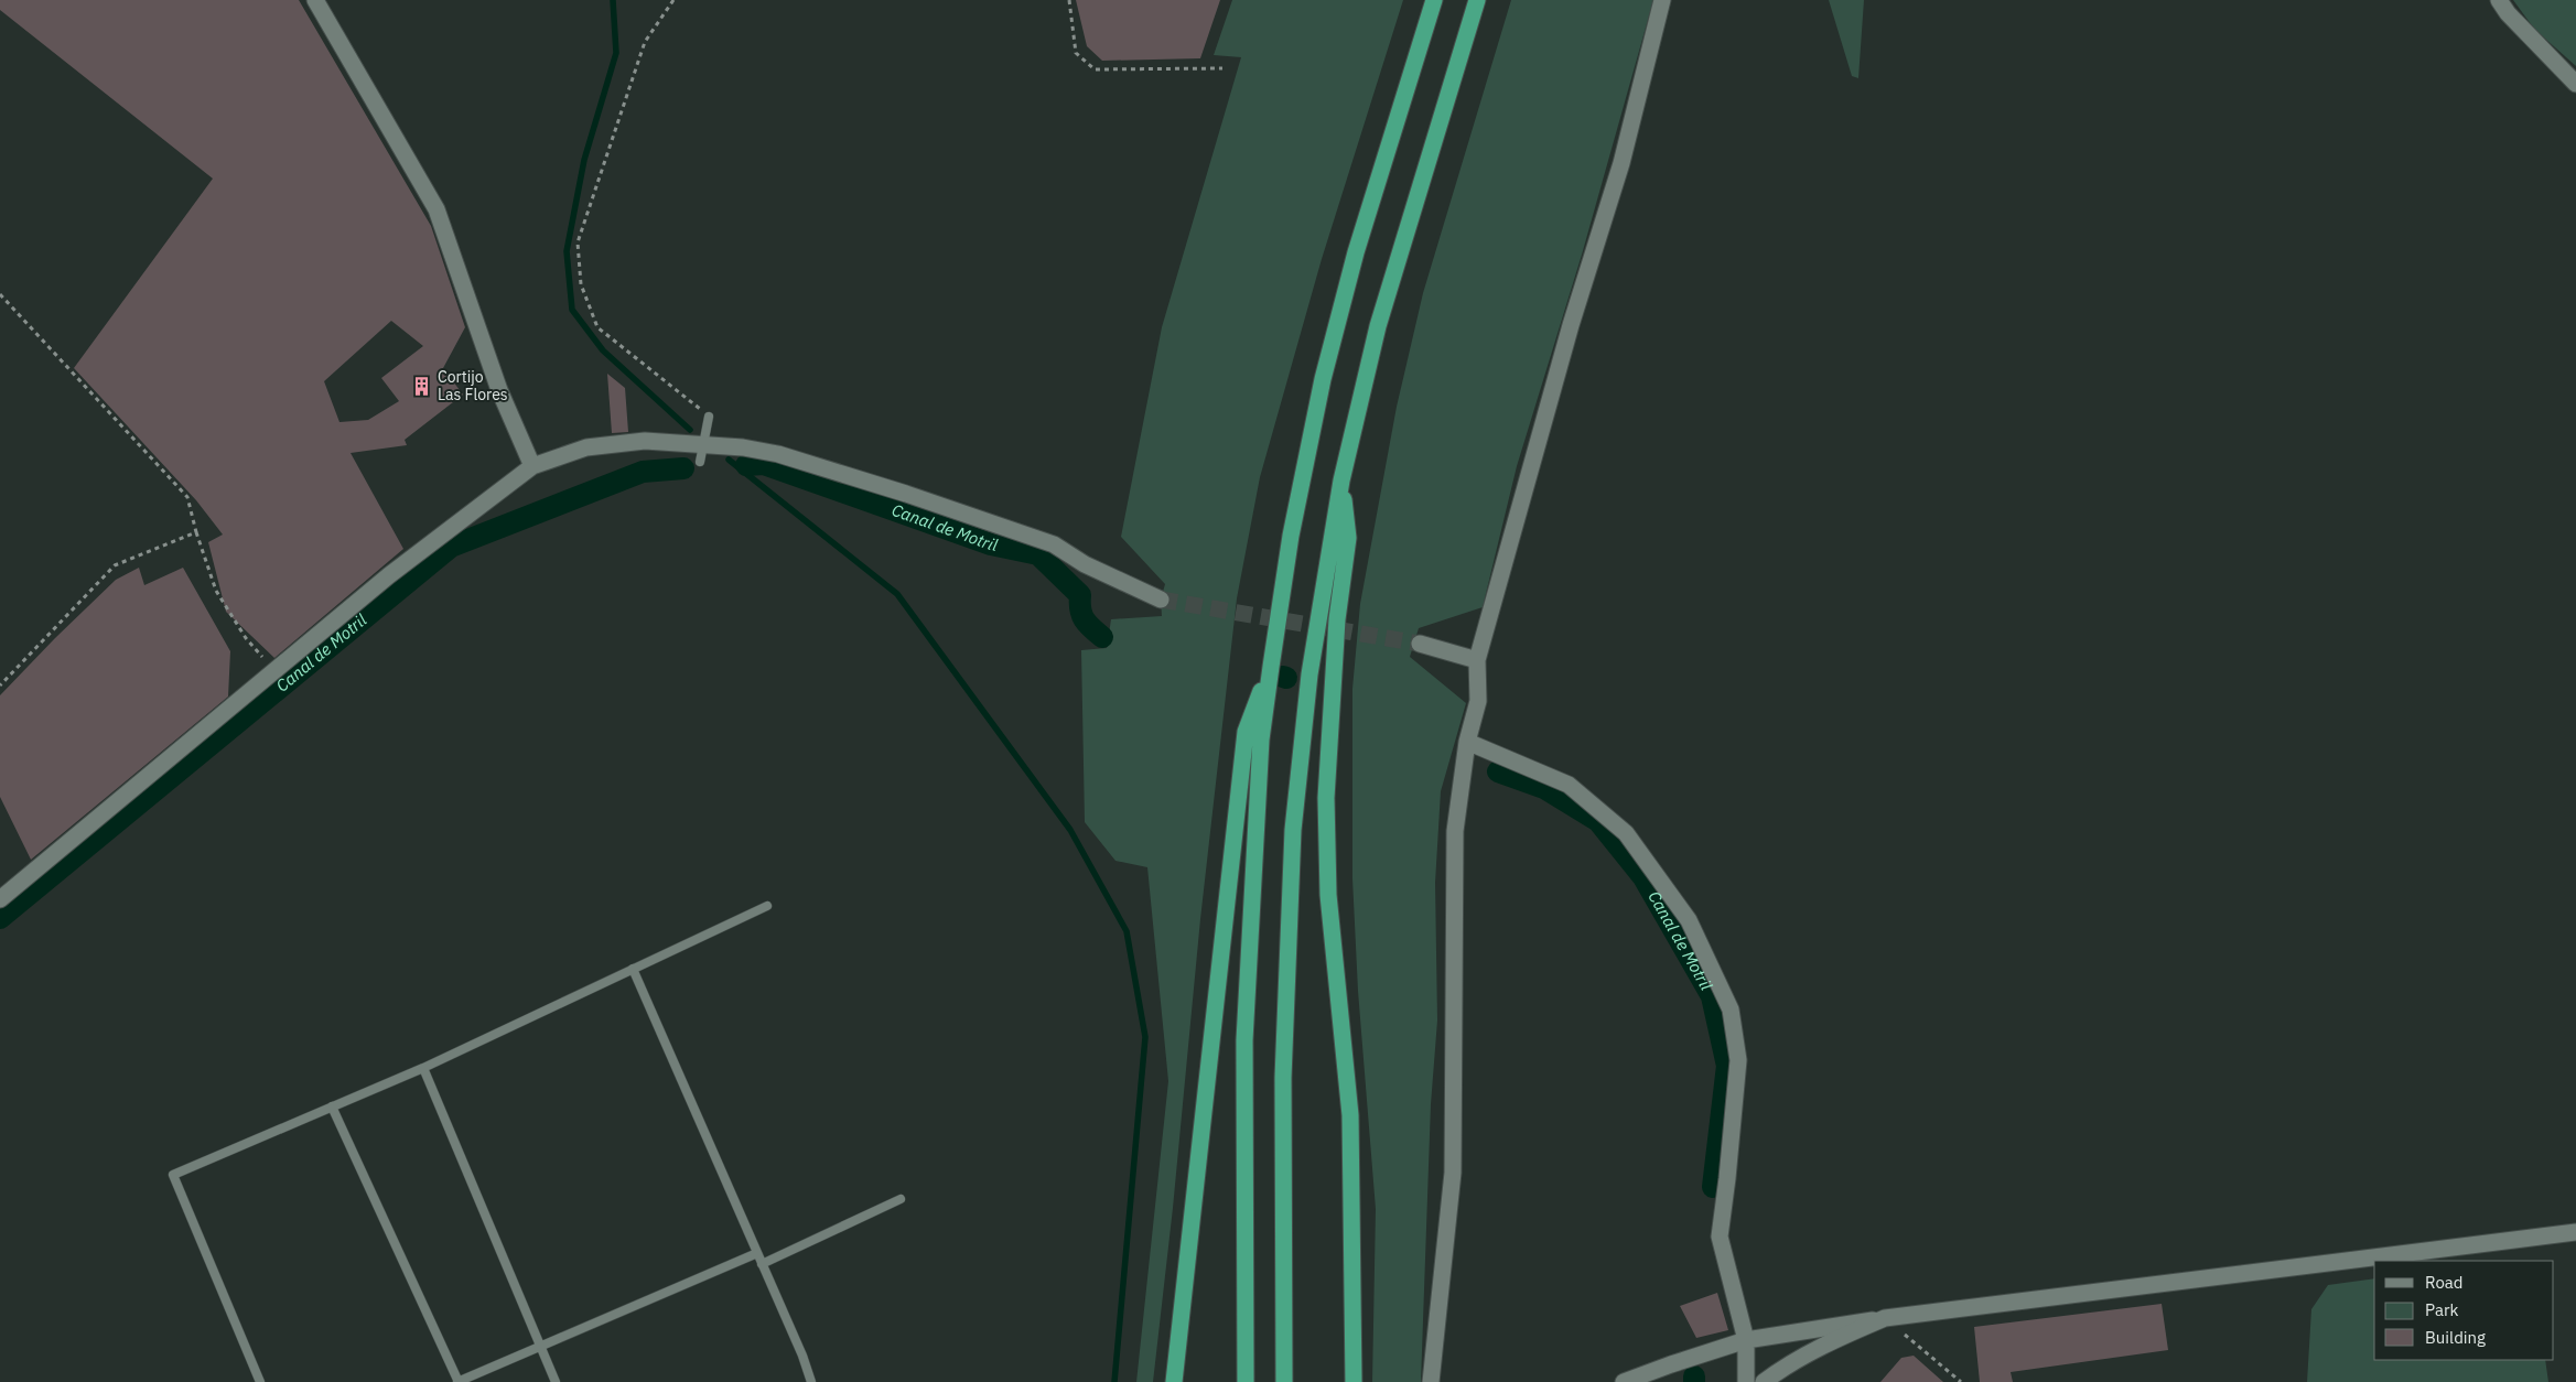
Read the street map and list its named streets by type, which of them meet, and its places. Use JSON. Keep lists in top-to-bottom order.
{
  "water": ["Canal de Motril"],
  "places": {
    "building": ["Cortijo Las Flores"]
  },
  "legend": ["Road", "Park", "Building"]
}
